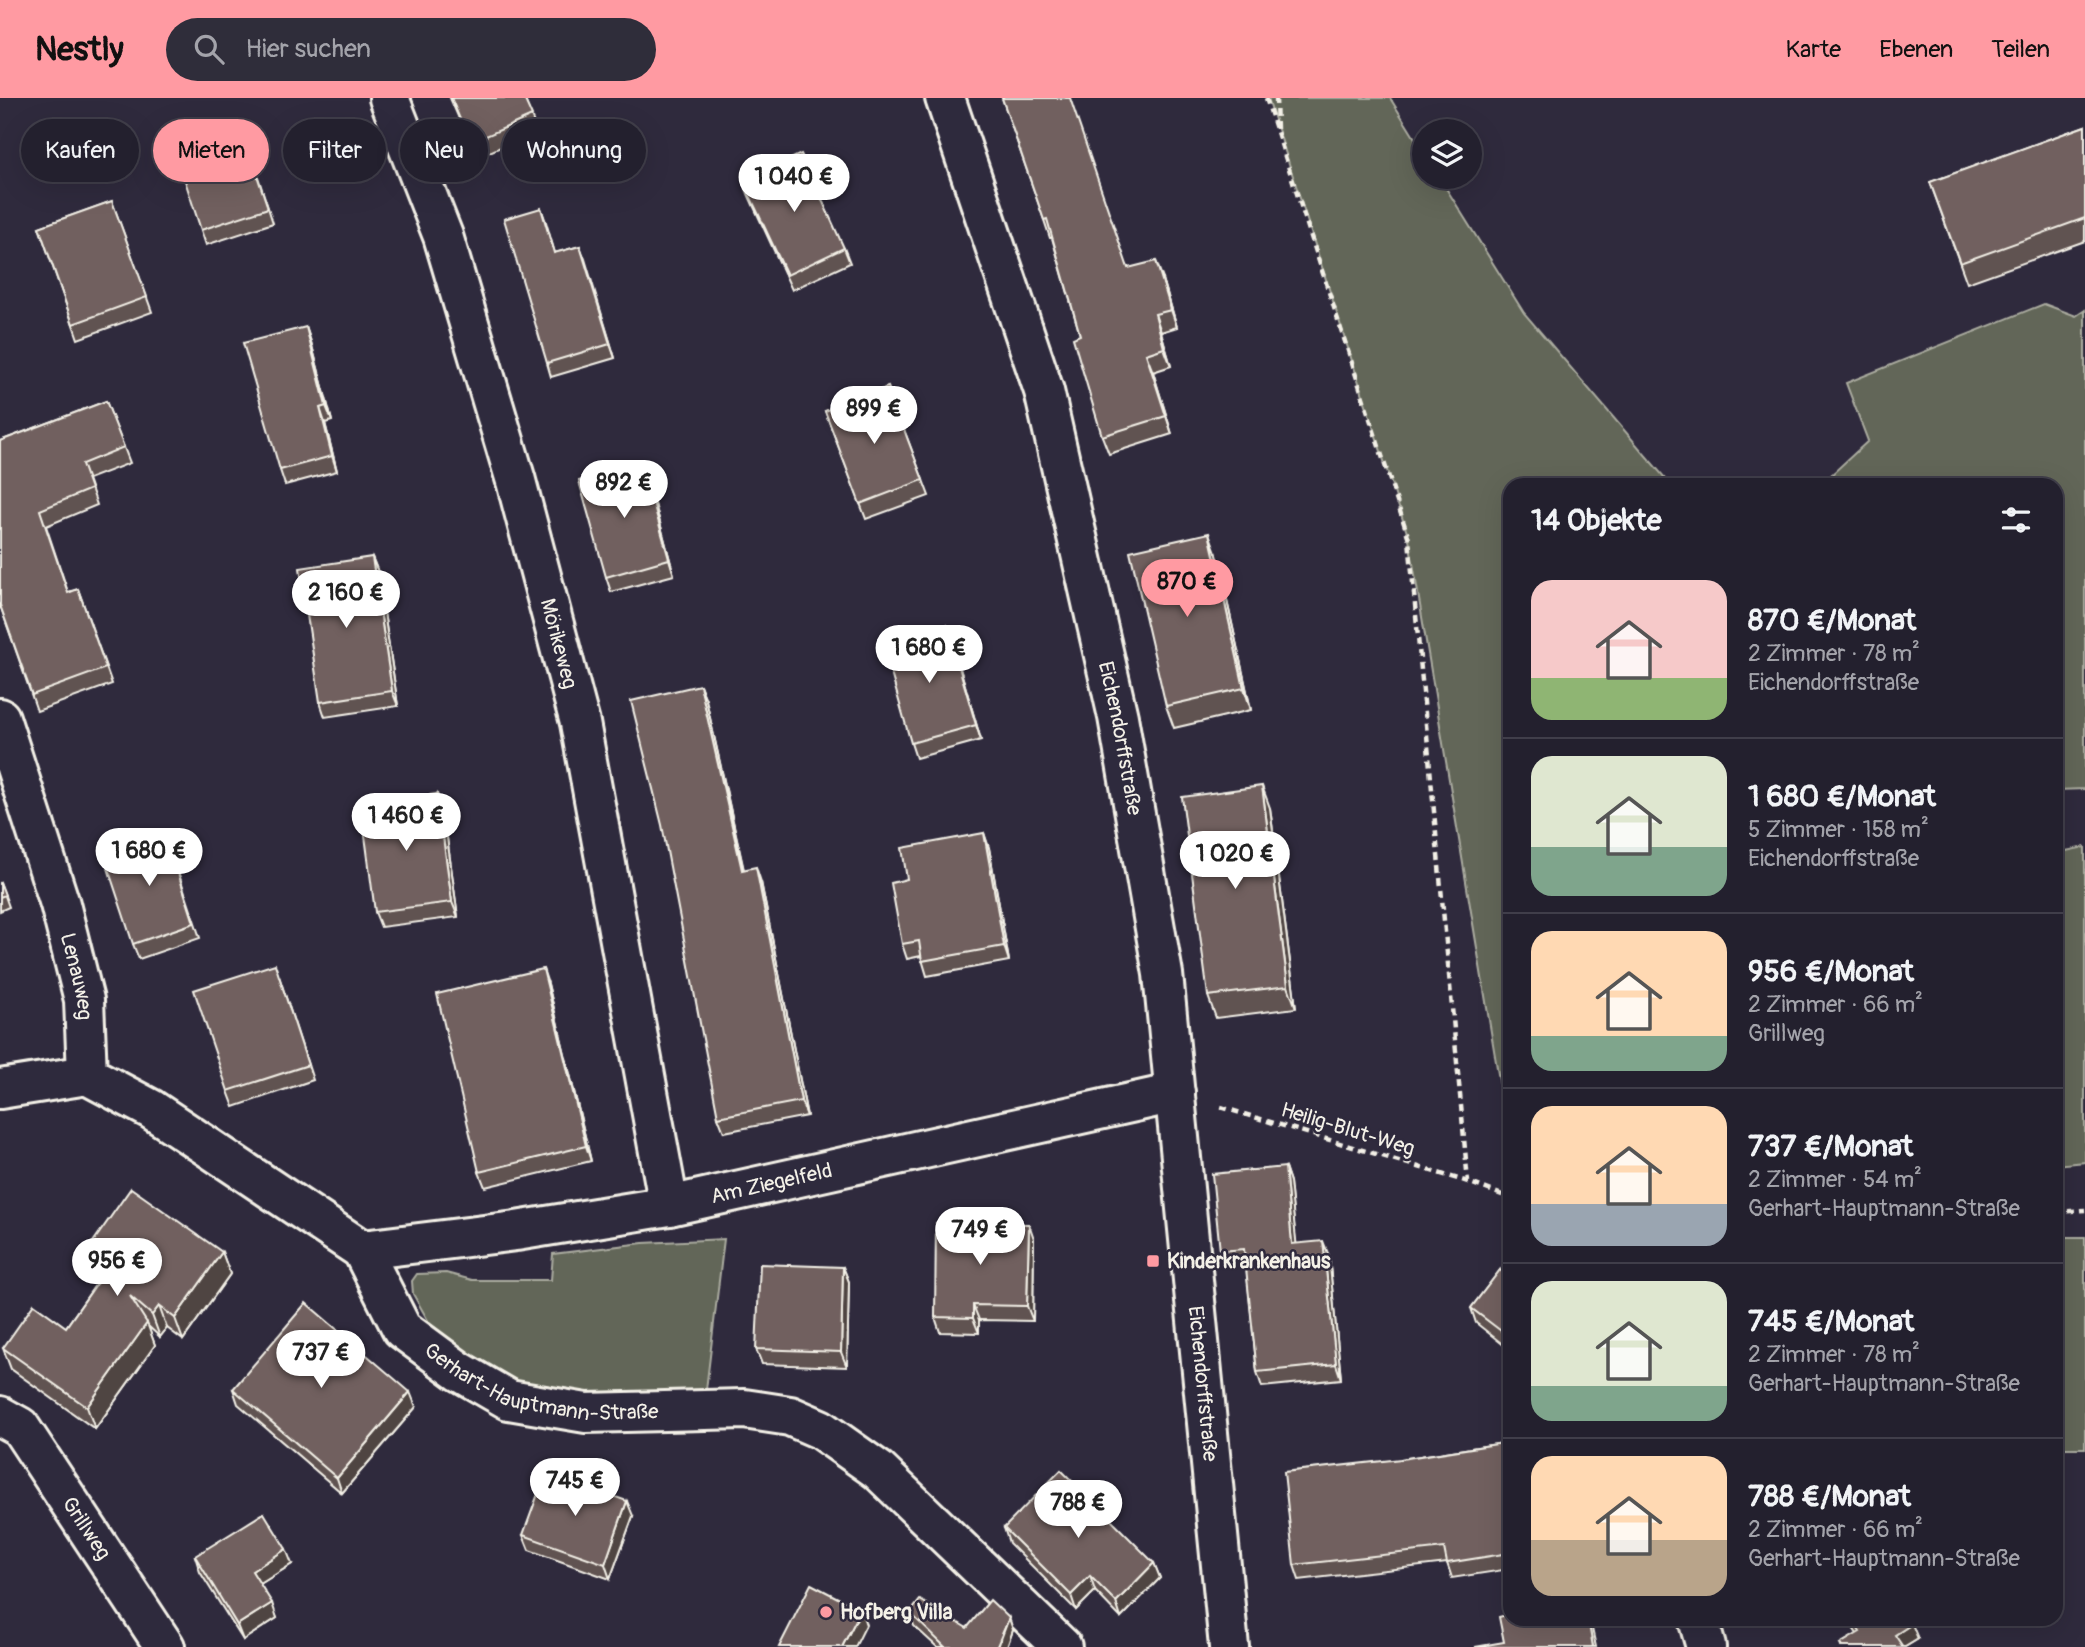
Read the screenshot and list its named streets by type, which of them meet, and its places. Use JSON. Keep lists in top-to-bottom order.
{
  "streets": {
    "street": [
      "Mörikeweg",
      "Eichendorffstraße",
      "Lenauweg",
      "Am Ziegelfeld",
      "Gerhart-Hauptmann-Straße",
      "Grillweg"
    ],
    "path": ["Heilig-Blut-Weg"]
  },
  "crossings": [
    ["Mörikeweg", "Am Ziegelfeld"],
    ["Eichendorffstraße", "Heilig-Blut-Weg"],
    ["Eichendorffstraße", "Am Ziegelfeld"],
    ["Lenauweg", "Gerhart-Hauptmann-Straße"],
    ["Heilig-Blut-Weg", "Am Ziegelfeld"],
    ["Am Ziegelfeld", "Gerhart-Hauptmann-Straße"]
  ],
  "places": {
    "transit": ["Kinderkrankenhaus"],
    "other": ["Hofberg Villa"]
  },
  "page": {
    "header": "Nestly",
    "search": "Hier suchen",
    "nav": ["Karte", "Ebenen", "Teilen"],
    "chip": [
      "Kaufen",
      "Mieten",
      "Filter",
      "Neu",
      "Wohnung"
    ],
    "price": [
      "1 040 €",
      "899 €",
      "892 €",
      "870 €",
      "2 160 €",
      "1 680 €",
      "1 460 €",
      "1 680 €",
      "1 020 €",
      "749 €",
      "956 €",
      "737 €",
      "745 €",
      "788 €"
    ],
    "heading": "14 Objekte",
    "list": [
      {
        "name": "870 €/Monat",
        "note": "2 Zimmer · 78 m² · Eichendorffstraße"
      },
      {
        "name": "1 680 €/Monat",
        "note": "5 Zimmer · 158 m² · Eichendorffstraße"
      },
      {
        "name": "956 €/Monat",
        "note": "2 Zimmer · 66 m² · Grillweg"
      },
      {
        "name": "737 €/Monat",
        "note": "2 Zimmer · 54 m² · Gerhart-Hauptmann-Straße"
      },
      {
        "name": "745 €/Monat",
        "note": "2 Zimmer · 78 m² · Gerhart-Hauptmann-Straße"
      },
      {
        "name": "788 €/Monat",
        "note": "2 Zimmer · 66 m² · Gerhart-Hauptmann-Straße"
      }
    ]
  }
}
